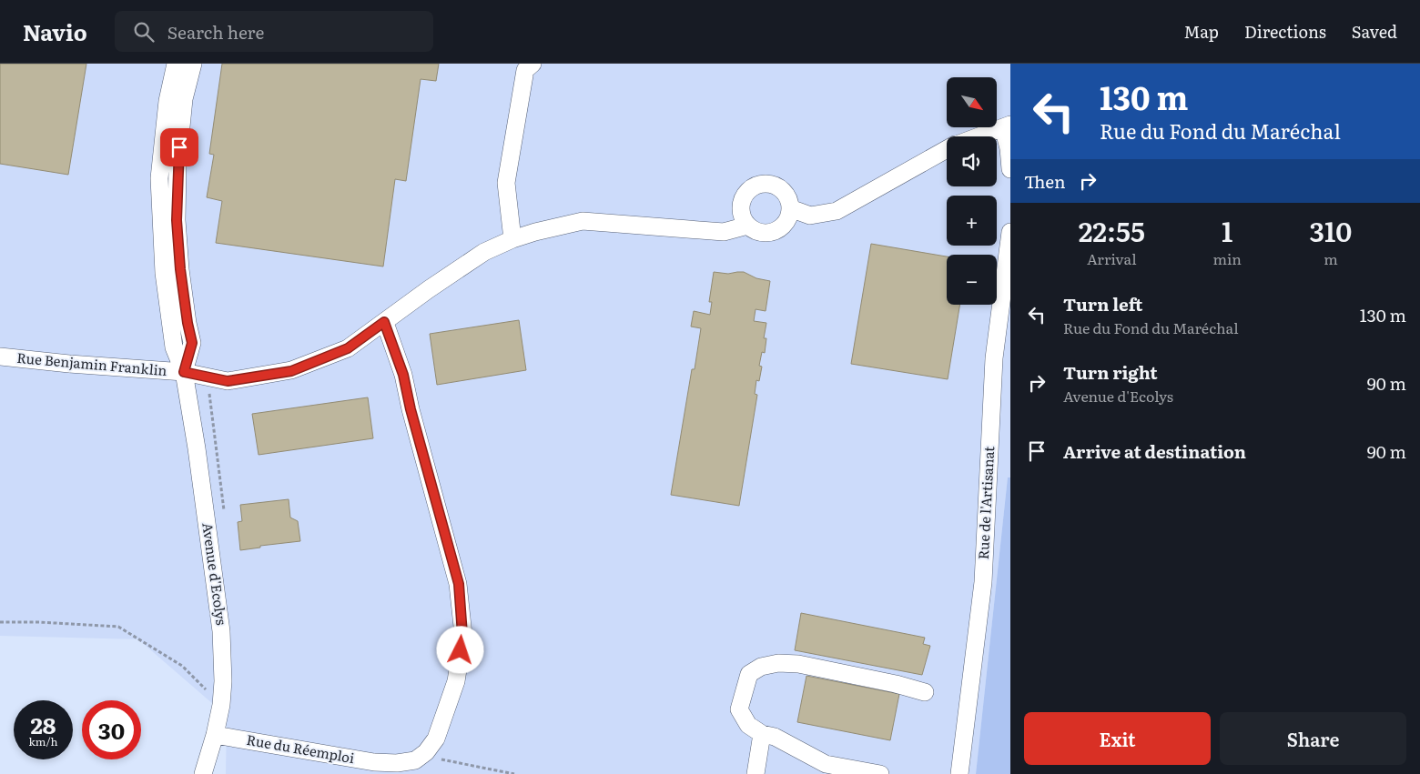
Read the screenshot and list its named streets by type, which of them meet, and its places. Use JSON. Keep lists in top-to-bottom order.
{
  "streets": {
    "street": [
      "Rue Benjamin Franklin",
      "Rue de l'Artisanat",
      "Avenue d'Ecolys",
      "Rue du Réemploi"
    ]
  },
  "crossings": [
    ["Rue Benjamin Franklin", "Avenue d'Ecolys"],
    ["Avenue d'Ecolys", "Rue du Réemploi"]
  ],
  "north": "bottom right",
  "page": {
    "header": "Navio",
    "search": "Search here",
    "nav": ["Map", "Directions", "Saved"],
    "turn": ["130 m", "Rue du Fond du Maréchal"],
    "map_buttons": ["+", "−"],
    "then": "Then",
    "eta": [
      "22:55",
      "Arrival",
      "1",
      "min",
      "310",
      "m"
    ],
    "list": [
      {
        "name": "Turn left",
        "note": "Rue du Fond du Maréchal",
        "value": "130 m"
      },
      {
        "name": "Turn right",
        "note": "Avenue d'Ecolys",
        "value": "90 m"
      },
      {
        "name": "Arrive at destination",
        "value": "90 m"
      }
    ],
    "speed": "28 km/h",
    "limit": "30",
    "buttons": ["Exit", "Share"]
  }
}
